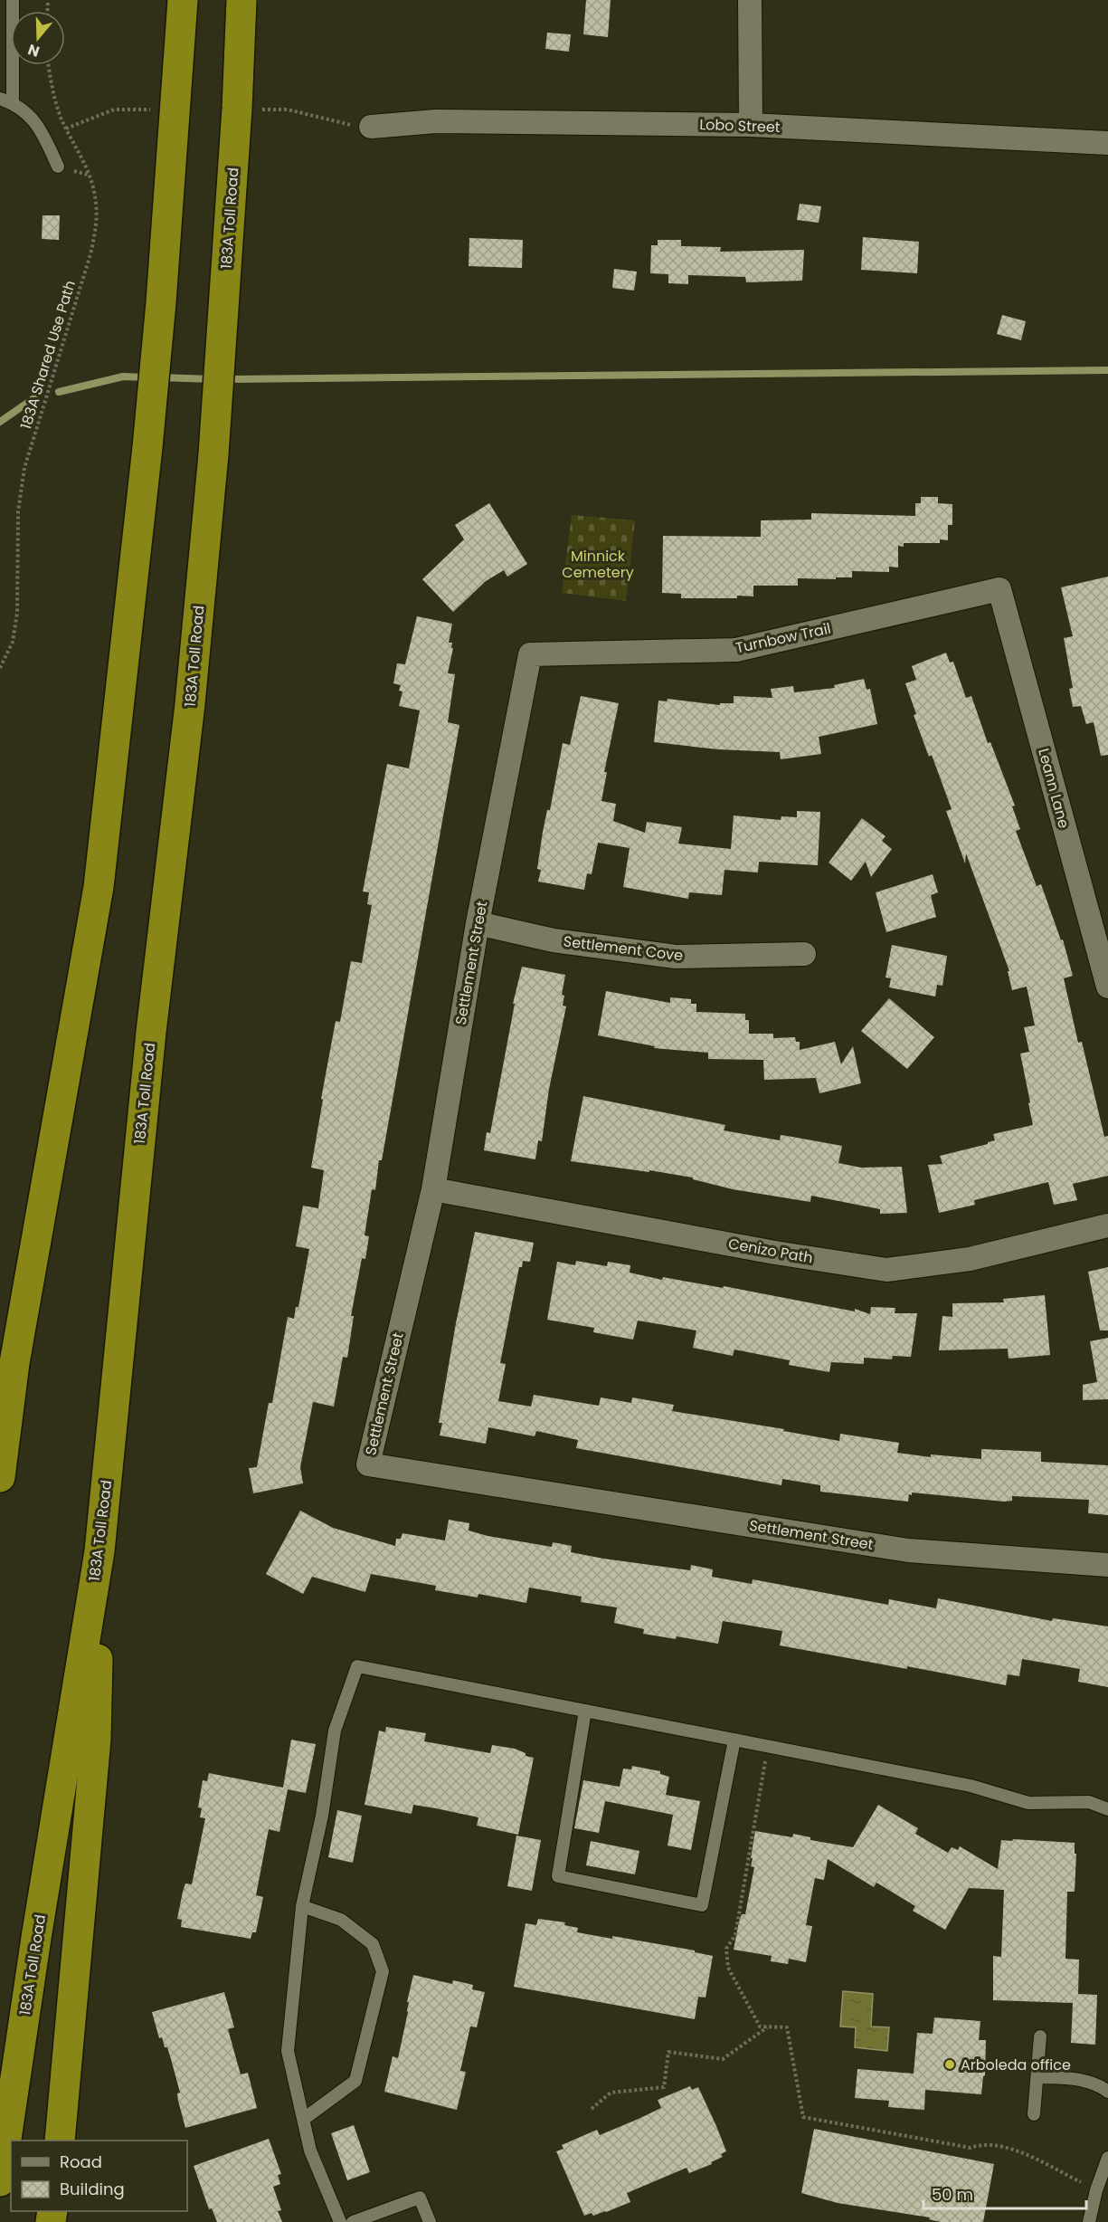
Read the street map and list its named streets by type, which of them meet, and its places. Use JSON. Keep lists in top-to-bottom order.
{
  "streets": {
    "highway": ["183A Toll Road"],
    "street": [
      "Lobo Street",
      "Turnbow Trail",
      "Leann Lane",
      "Settlement Cove",
      "Settlement Street",
      "Cenizo Path"
    ],
    "path": ["183A Shared Use Path"]
  },
  "crossings": [
    ["Turnbow Trail", "Leann Lane"],
    ["Turnbow Trail", "Settlement Street"],
    ["Settlement Cove", "Settlement Street"],
    ["Settlement Street", "Cenizo Path"]
  ],
  "parks": ["Minnick Cemetery"],
  "places": ["Arboleda office"],
  "legend": ["Road", "Building"],
  "scale_bar": "50 m",
  "north": "bottom"
}
